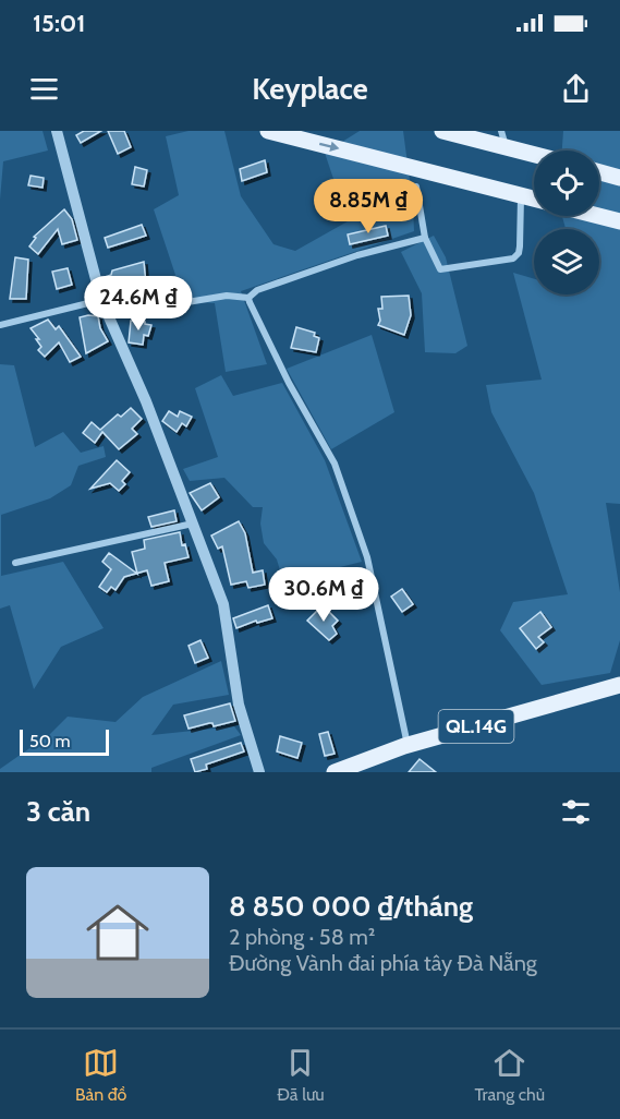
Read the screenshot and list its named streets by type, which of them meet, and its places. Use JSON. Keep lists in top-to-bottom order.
{
  "streets": {
    "main road": ["QL.14G"]
  },
  "scale_bar": "50 m",
  "page": {
    "status": "15:01",
    "header": "Keyplace",
    "price": ["8.85M ₫", "24.6M ₫", "30.6M ₫"],
    "scale": "50 m",
    "heading": "3 căn",
    "list": [
      {
        "name": "8 850 000 ₫/tháng",
        "note": "2 phòng · 58 m² · Đường Vành đai phía tây Đà Nẵng"
      }
    ],
    "tabs": ["Bản đồ", "Đã lưu", "Trang chủ"]
  }
}
